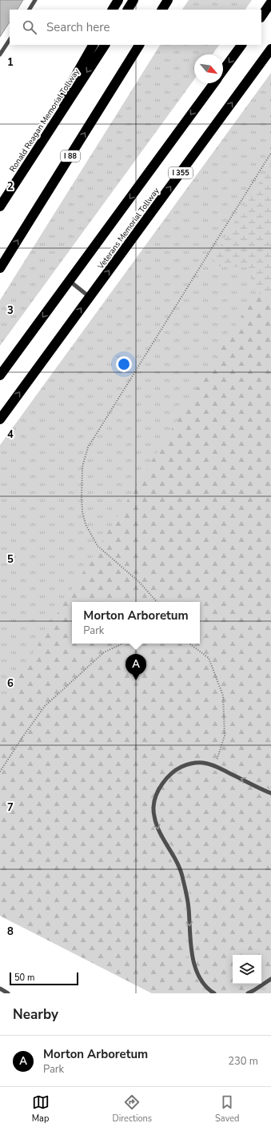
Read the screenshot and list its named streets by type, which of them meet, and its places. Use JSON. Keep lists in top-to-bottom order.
{
  "streets": {
    "highway": [
      "Ronald Reagan Memorial Tollway",
      "I 88",
      "I 355",
      "Veterans Memorial Tollway"
    ]
  },
  "scale_bar": "50 m",
  "north": "bottom right",
  "page": {
    "search": "Search here",
    "popup": ["Morton Arboretum", "Park"],
    "pins": "A",
    "scale": "50 m",
    "heading": "Nearby",
    "list": [
      {
        "mark": "A",
        "name": "Morton Arboretum",
        "note": "Park",
        "value": "230 m"
      }
    ],
    "nav": ["Map", "Directions", "Saved"]
  },
  "grid": {
    "rows": [
      "1",
      "2",
      "3",
      "4",
      "5",
      "6",
      "7",
      "8"
    ]
  }
}
